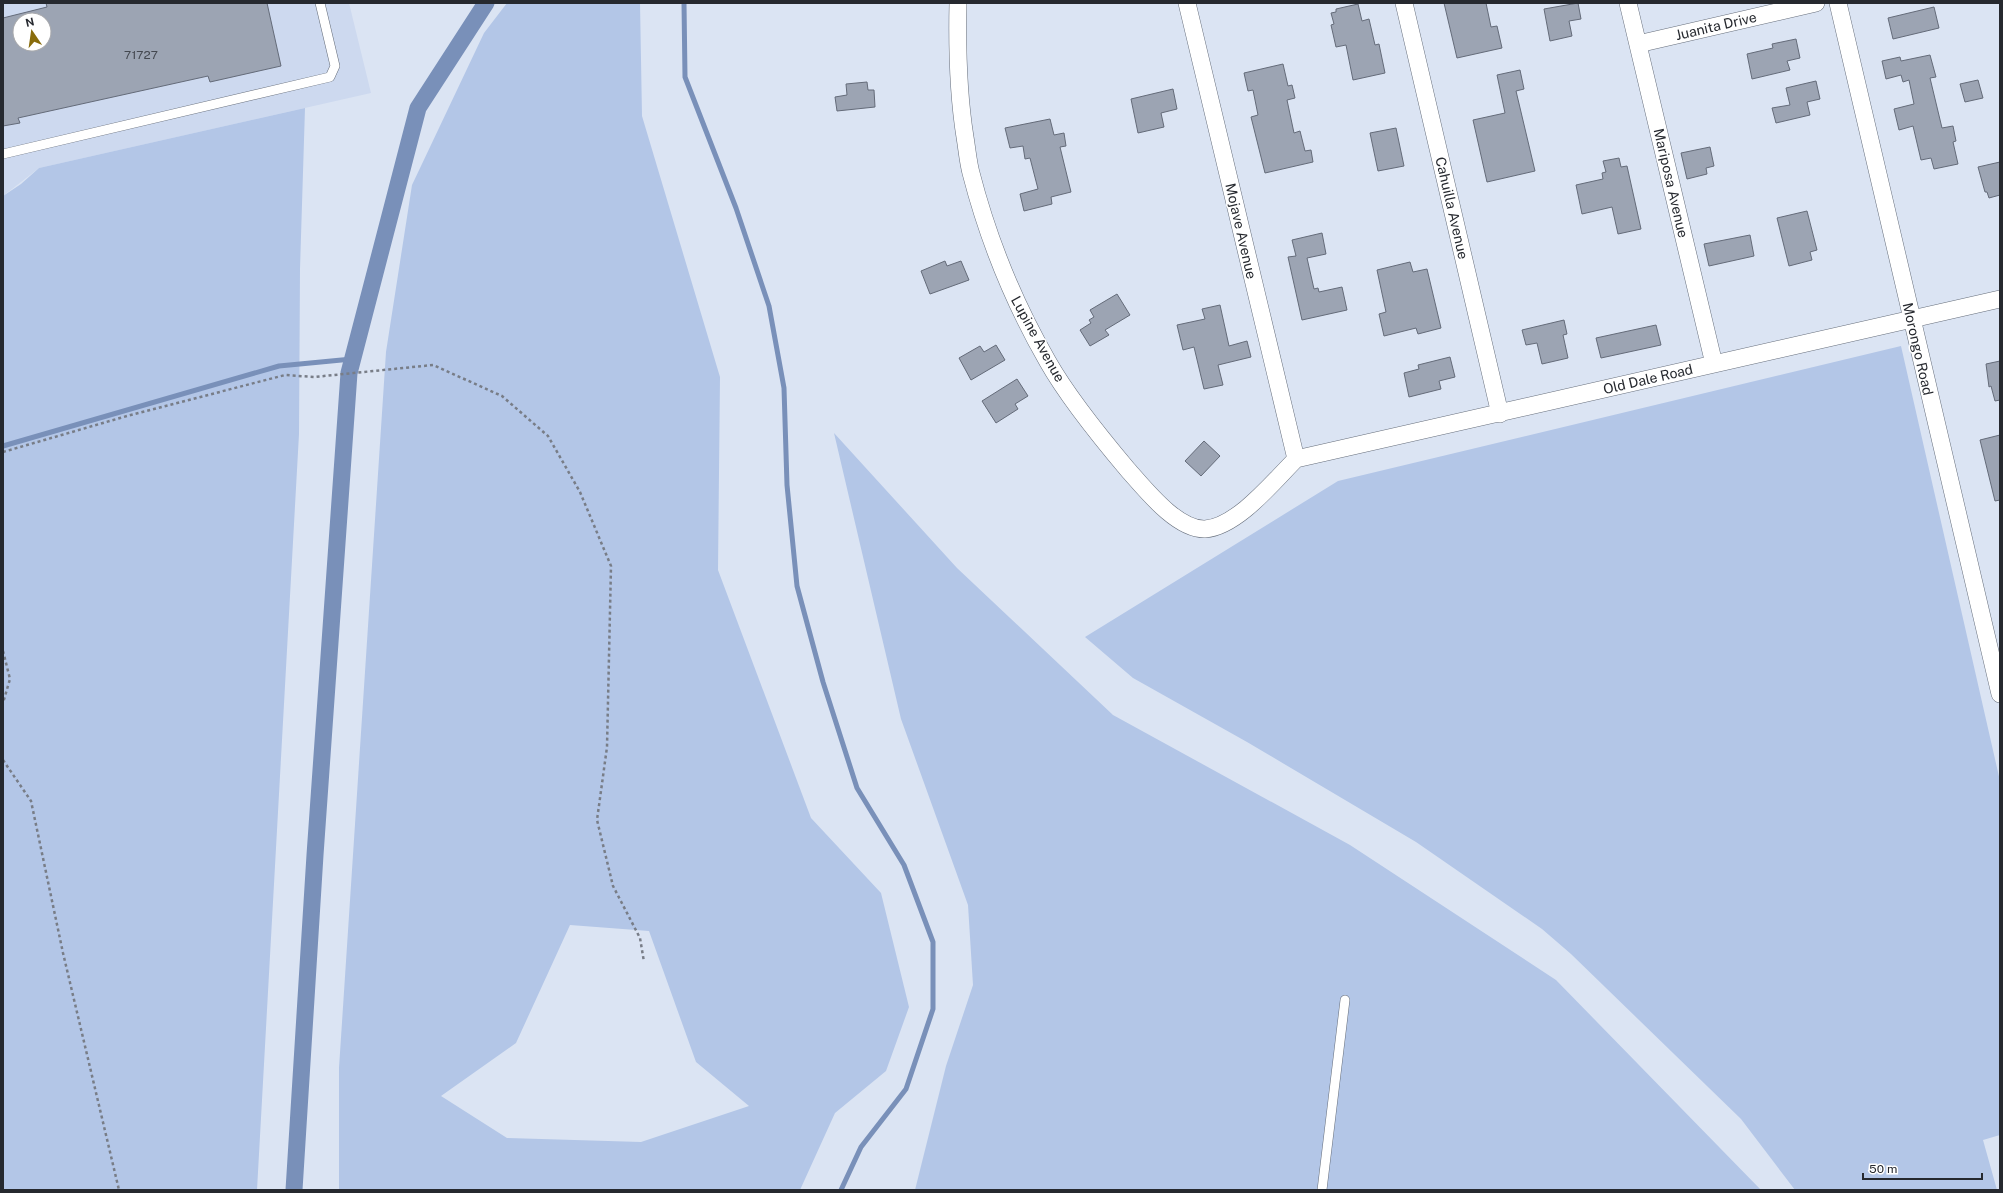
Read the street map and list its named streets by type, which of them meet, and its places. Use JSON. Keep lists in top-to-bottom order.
{
  "streets": {
    "street": [
      "Juanita Drive",
      "Mariposa Avenue",
      "Cahuilla Avenue",
      "Mojave Avenue",
      "Lupine Avenue",
      "Morongo Road",
      "Old Dale Road"
    ]
  },
  "crossings": [
    ["Juanita Drive", "Mariposa Avenue"],
    ["Mariposa Avenue", "Old Dale Road"],
    ["Cahuilla Avenue", "Old Dale Road"],
    ["Mojave Avenue", "Lupine Avenue"],
    ["Mojave Avenue", "Old Dale Road"],
    ["Lupine Avenue", "Old Dale Road"],
    ["Morongo Road", "Old Dale Road"]
  ],
  "house_numbers": ["71727"],
  "scale_bar": "50 m",
  "north": "top"
}
